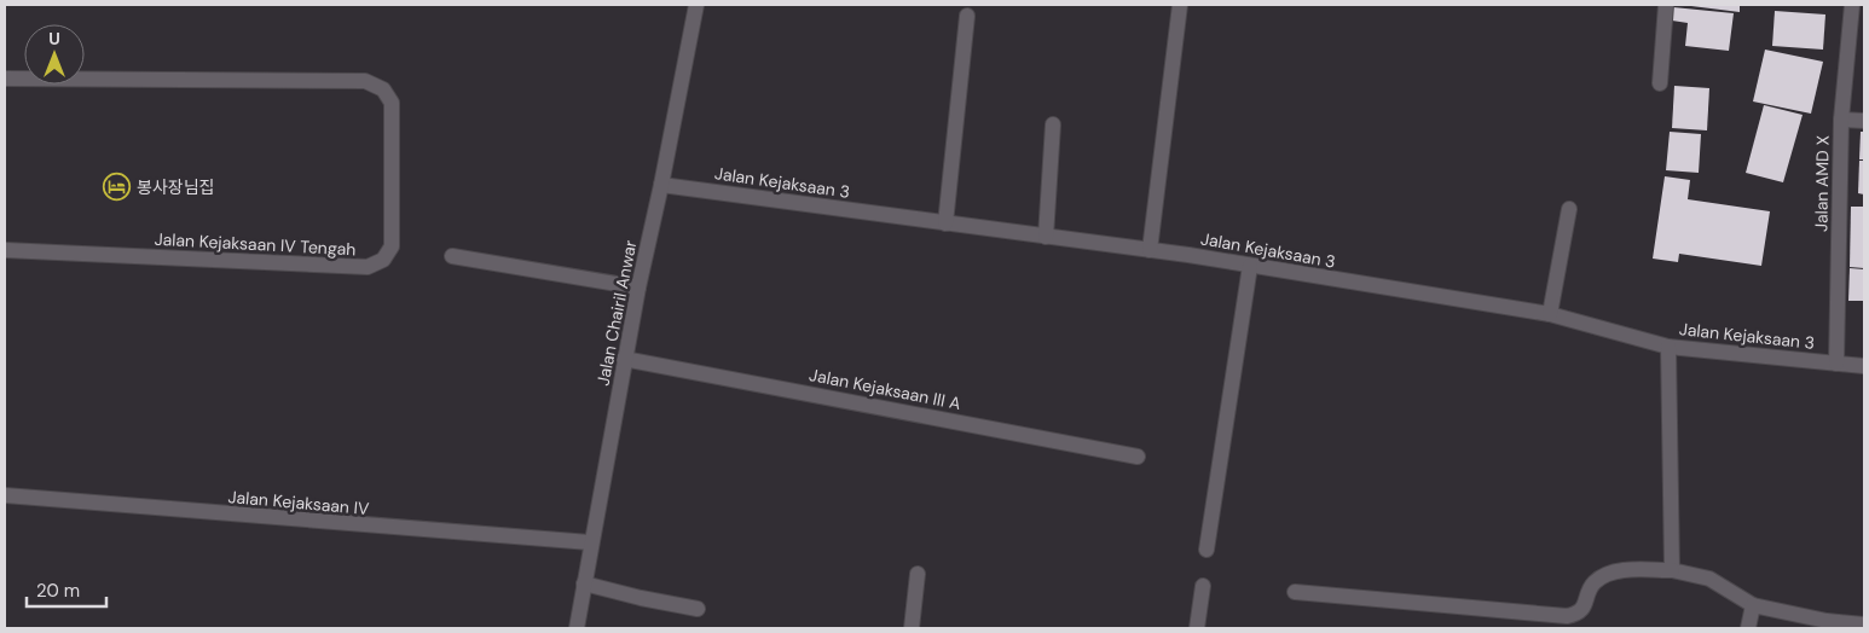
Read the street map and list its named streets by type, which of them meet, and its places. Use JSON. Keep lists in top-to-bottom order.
{
  "streets": {
    "street": [
      "Jalan Kejaksaan 3",
      "Jalan AMD X",
      "Jalan Kejaksaan IV Tengah",
      "Jalan Chairil Anwar",
      "Jalan Kejaksaan III A",
      "Jalan Kejaksaan IV"
    ]
  },
  "crossings": [
    ["Jalan Kejaksaan 3", "Jalan AMD X"],
    ["Jalan Kejaksaan 3", "Jalan Chairil Anwar"],
    ["Jalan Chairil Anwar", "Jalan Kejaksaan III A"],
    ["Jalan Chairil Anwar", "Jalan Kejaksaan IV"]
  ],
  "places": {
    "hotel": ["봉사장님집"]
  },
  "scale_bar": "20 m",
  "north": "top"
}
